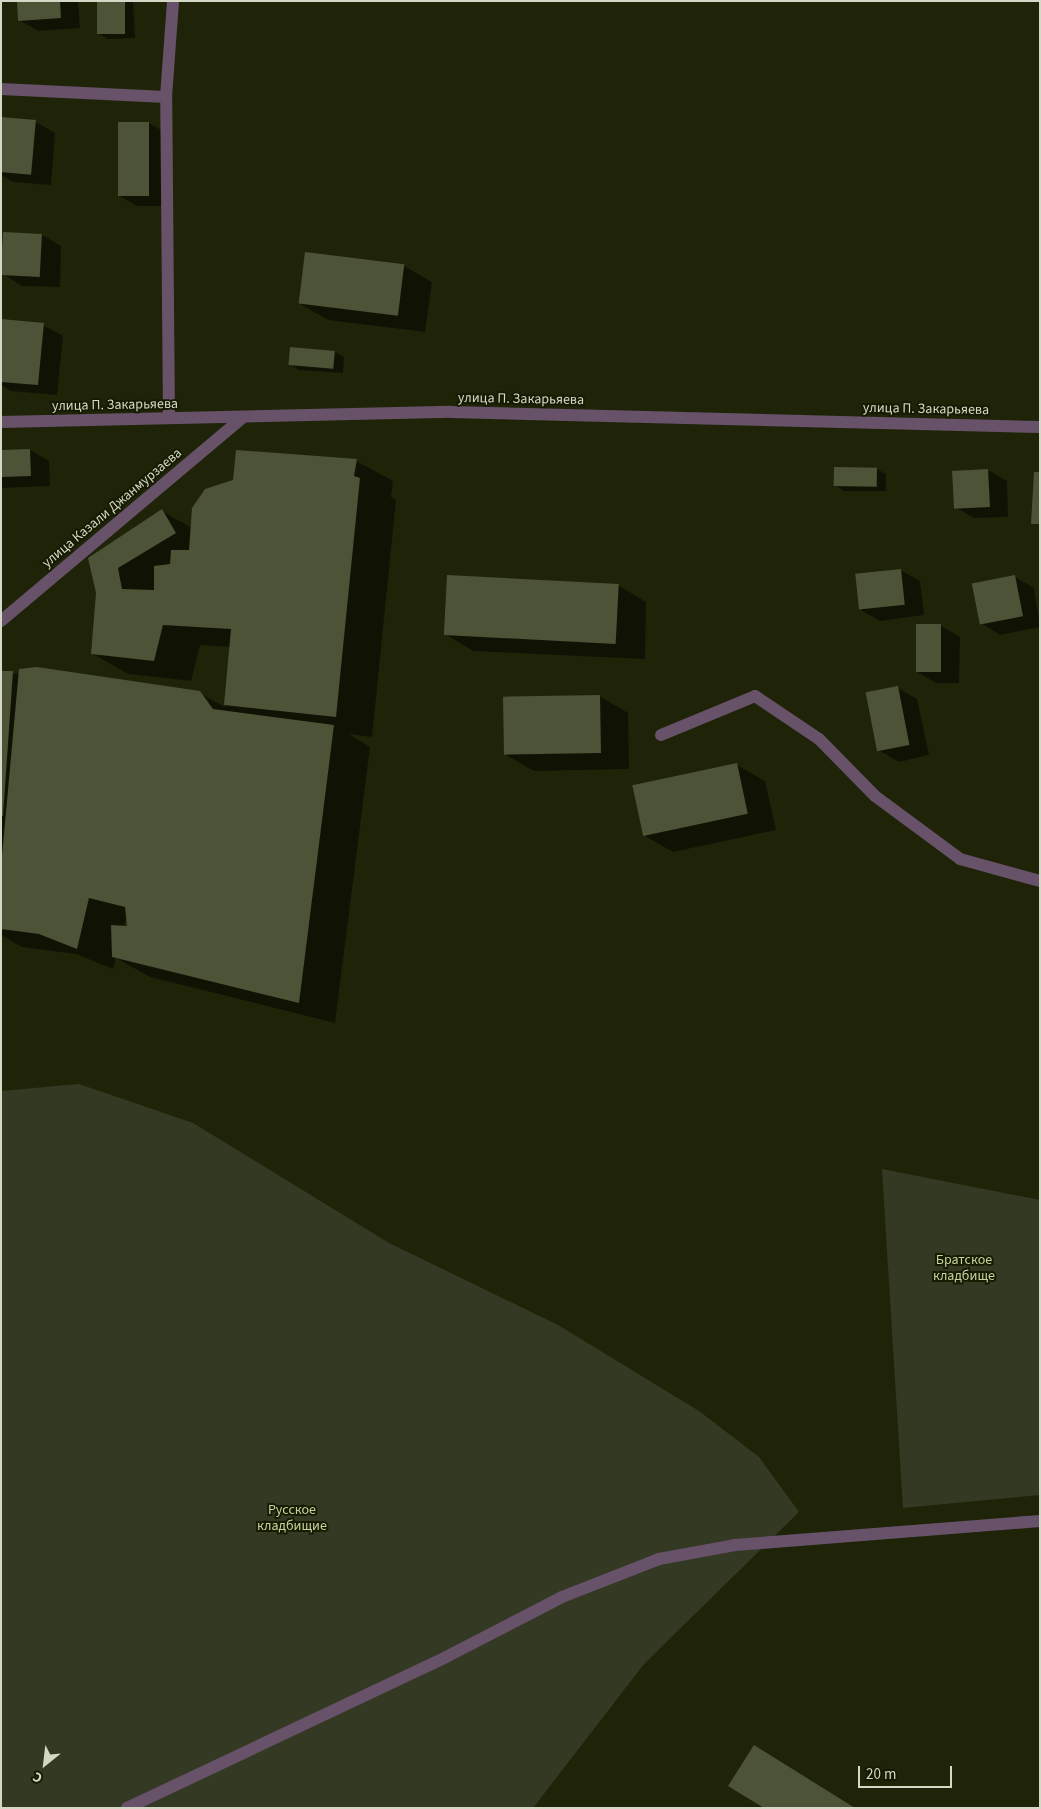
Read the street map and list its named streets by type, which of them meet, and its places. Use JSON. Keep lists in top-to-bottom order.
{
  "streets": {
    "street": ["улица П. Закарьяева", "улица Казали Джанмурзаева"]
  },
  "crossings": [
    ["улица П. Закарьяева", "улица Казали Джанмурзаева"]
  ],
  "parks": ["Братское кладбище", "Русское кладбищие"],
  "scale_bar": "20 m",
  "north": "bottom left"
}
